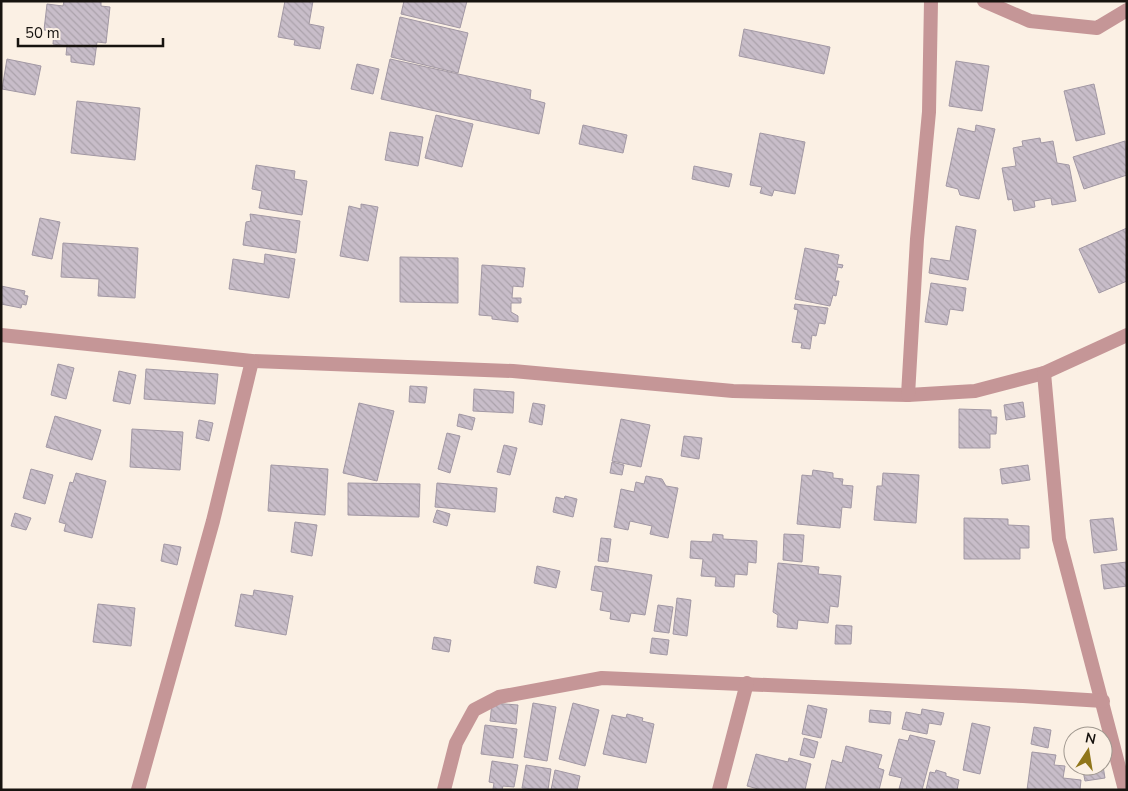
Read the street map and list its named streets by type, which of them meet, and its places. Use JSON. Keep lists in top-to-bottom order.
{
  "scale_bar": "50 m",
  "north": "top"
}
